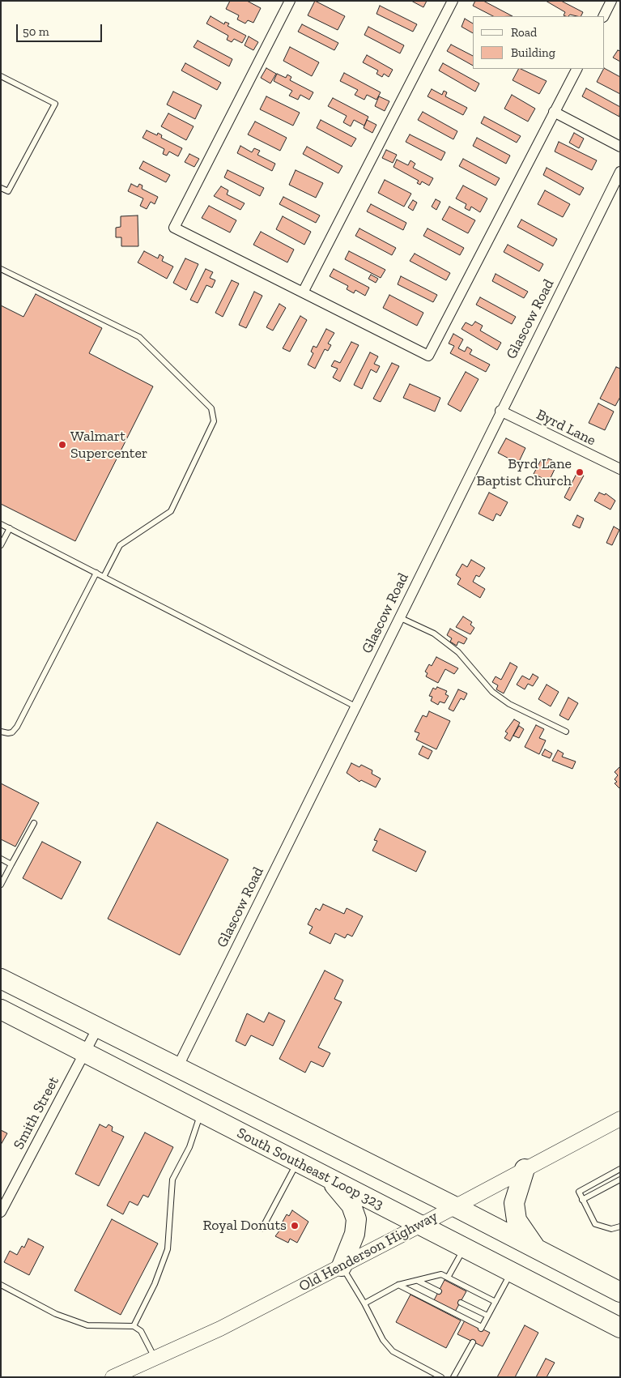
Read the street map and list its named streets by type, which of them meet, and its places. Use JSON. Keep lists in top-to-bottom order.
{
  "streets": {
    "highway": ["South Southeast Loop 323"],
    "main road": ["Old Henderson Highway"],
    "street": ["Glascow Road", "Byrd Lane", "Smith Street"]
  },
  "crossings": [
    ["Glascow Road", "Byrd Lane"],
    ["Smith Street", "South Southeast Loop 323"],
    ["South Southeast Loop 323", "Old Henderson Highway"]
  ],
  "places": ["Walmart Supercenter", "Byrd Lane Baptist Church", "Royal Donuts"],
  "legend": ["Road", "Building"],
  "scale_bar": "50 m"
}
